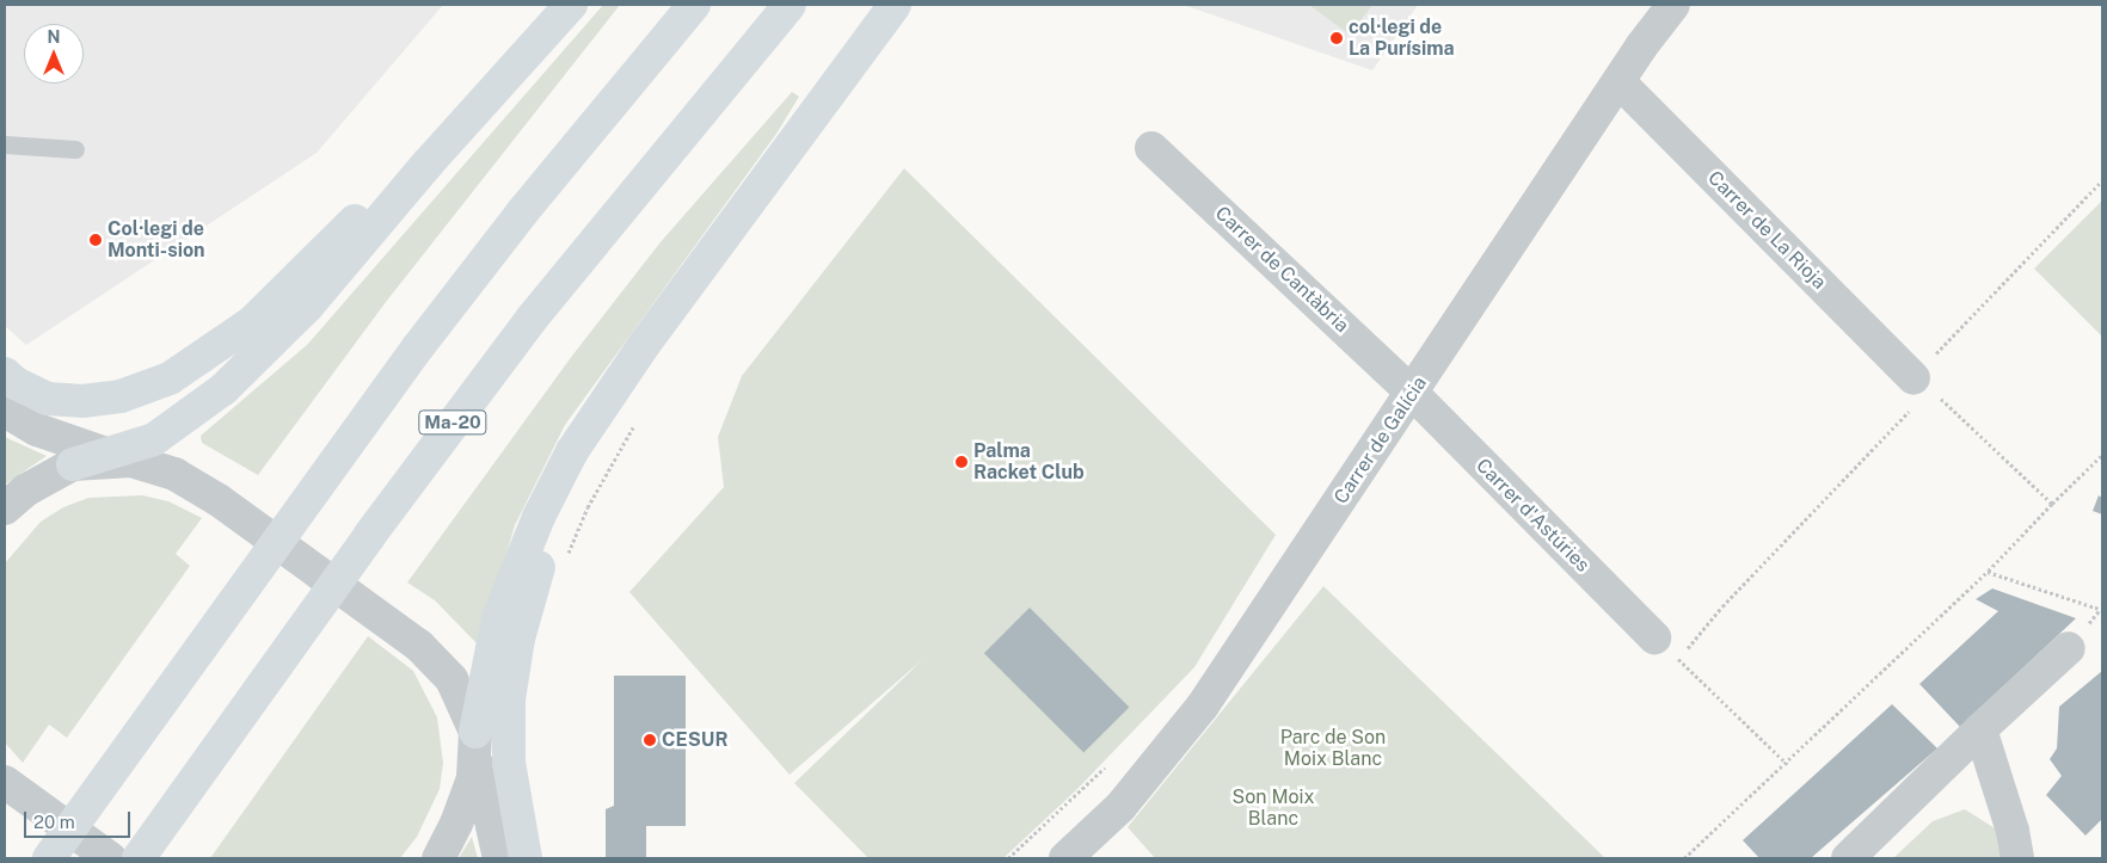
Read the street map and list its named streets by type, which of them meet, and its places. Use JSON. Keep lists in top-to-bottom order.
{
  "streets": {
    "highway": ["Ma-20"],
    "street": [
      "Carrer de La Rioja",
      "Carrer de Cantàbria",
      "Carrer de Galícia",
      "Carrer d'Astúries"
    ]
  },
  "crossings": [
    ["Carrer de La Rioja", "Carrer de Galícia"],
    ["Carrer de Cantàbria", "Carrer de Galícia"],
    ["Carrer de Cantàbria", "Carrer d'Astúries"],
    ["Carrer de Galícia", "Carrer d'Astúries"]
  ],
  "parks": ["Parc de Son Moix Blanc", "Son Moix Blanc"],
  "places": [
    "col·legi de La Purísima",
    "Col·legi de Monti-sion",
    "Palma Racket Club",
    "CESUR"
  ],
  "scale_bar": "20 m",
  "north": "top"
}
